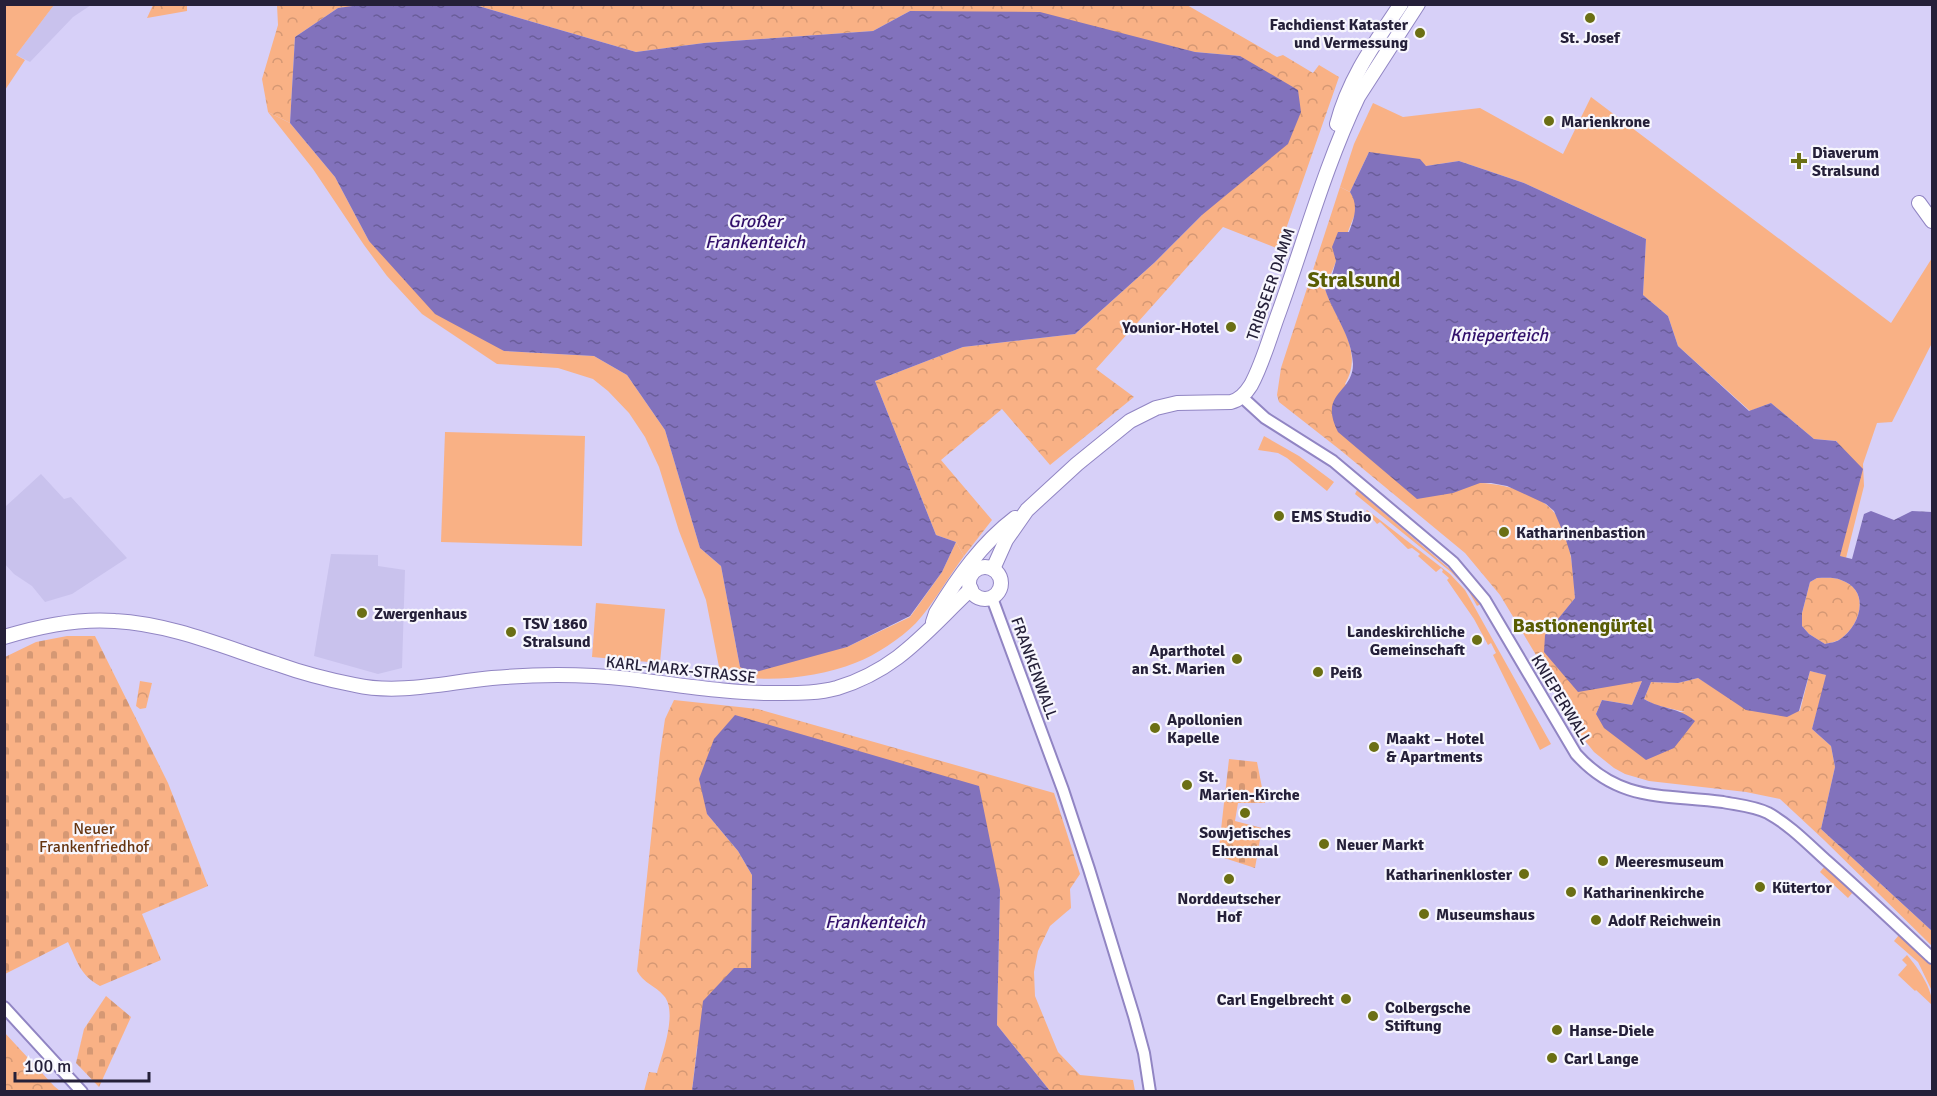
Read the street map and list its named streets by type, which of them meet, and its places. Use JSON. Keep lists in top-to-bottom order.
{
  "streets": {
    "main road": ["TRIBSEER DAMM", "KARL-MARX-STRASSE"],
    "street": ["FRANKENWALL", "KNIEPERWALL"]
  },
  "crossings": [
    ["TRIBSEER DAMM", "KNIEPERWALL"],
    ["FRANKENWALL", "KARL-MARX-STRASSE"]
  ],
  "districts": ["Stralsund", "Bastionengürtel"],
  "water": ["Großer Frankenteich", "Knieperteich", "Frankenteich"],
  "parks": ["Neuer Frankenfriedhof"],
  "places": {
    "other": [
      "St. Josef",
      "Fachdienst Kataster und Vermessung",
      "Marienkrone",
      "Younior-Hotel",
      "EMS Studio",
      "Katharinenbastion",
      "Zwergenhaus",
      "TSV 1860 Stralsund",
      "Landeskirchliche Gemeinschaft",
      "Aparthotel an St. Marien",
      "Peiß",
      "Apollonien Kapelle",
      "Maakt – Hotel & Apartments",
      "St. Marien-Kirche",
      "Sowjetisches Ehrenmal",
      "Neuer Markt",
      "Meeresmuseum",
      "Katharinenkloster",
      "Norddeutscher Hof",
      "Kütertor",
      "Katharinenkirche",
      "Museumshaus",
      "Adolf Reichwein",
      "Carl Engelbrecht",
      "Colbergsche Stiftung",
      "Hanse-Diele",
      "Carl Lange"
    ],
    "health": ["Diaverum Stralsund"]
  },
  "scale_bar": "100 m"
}
